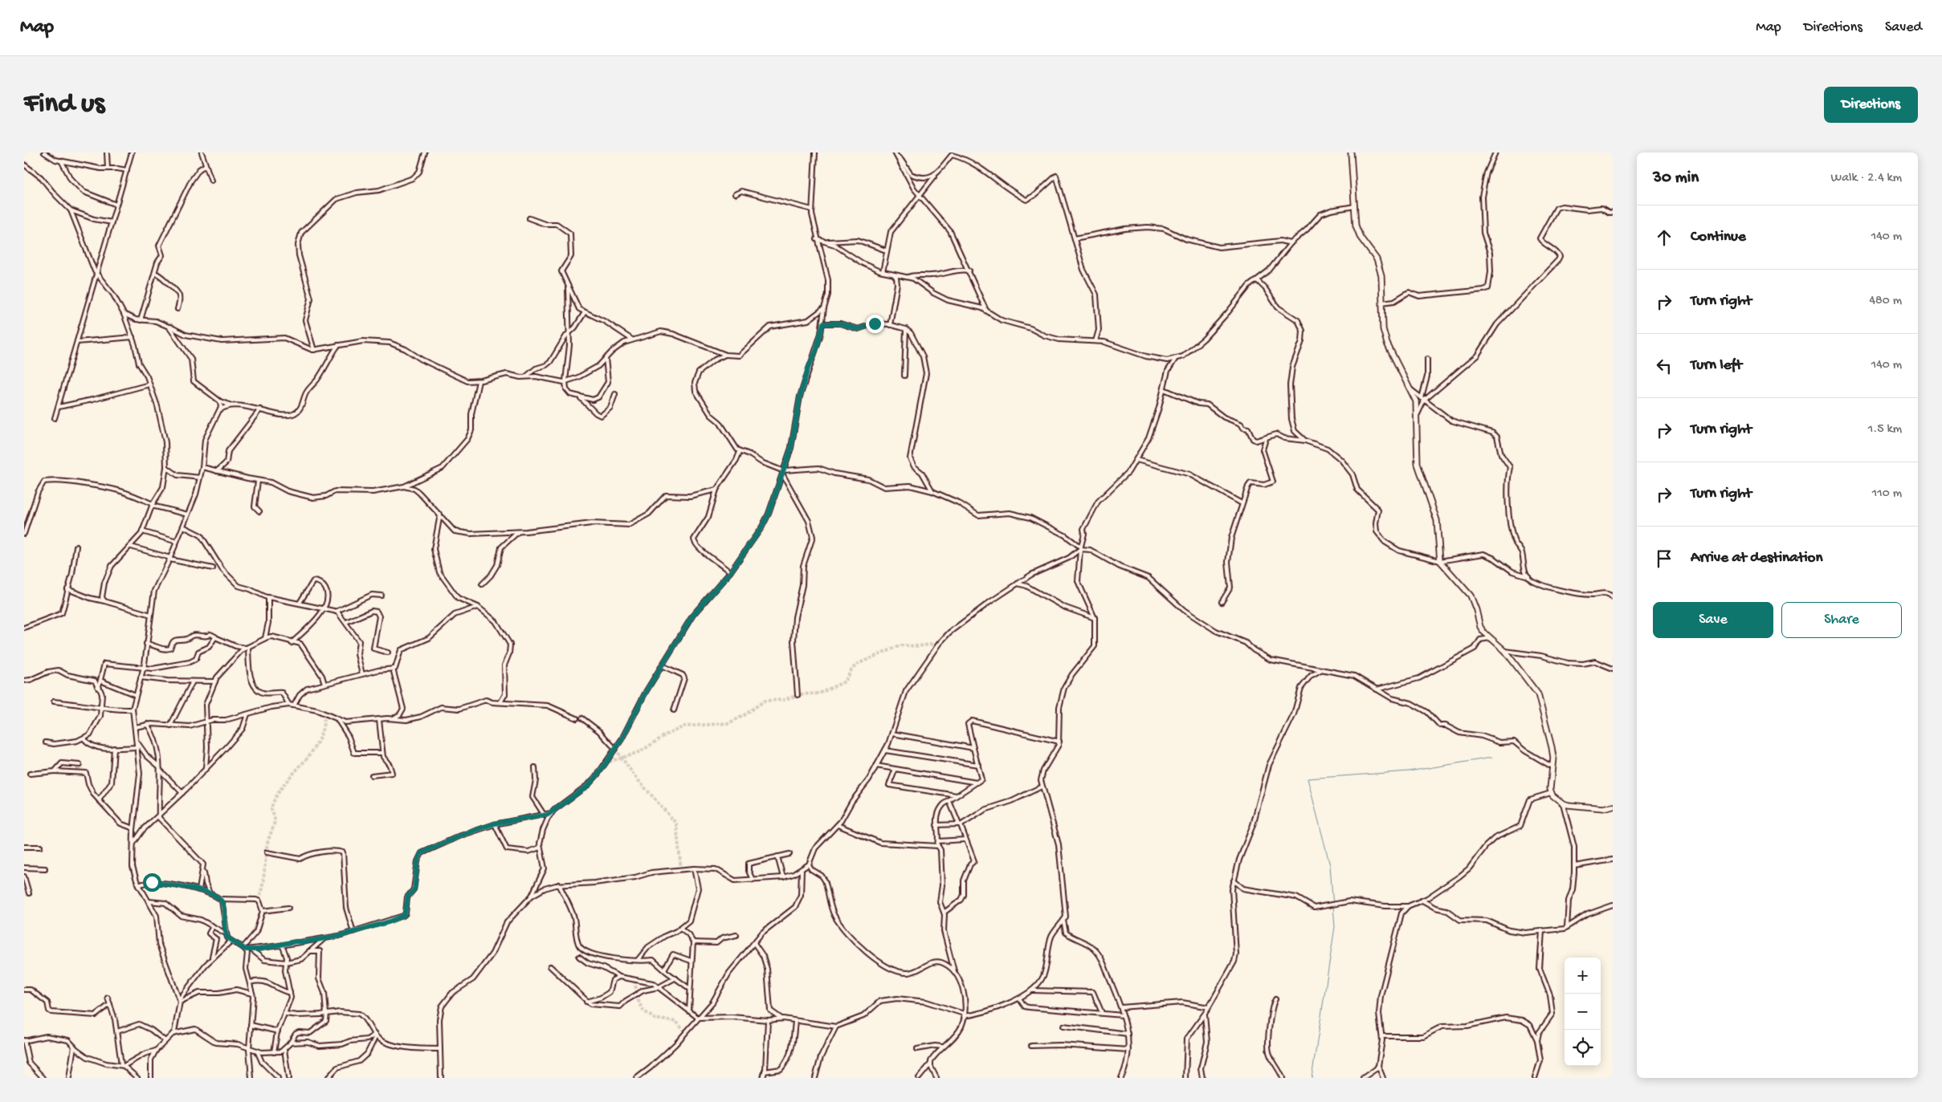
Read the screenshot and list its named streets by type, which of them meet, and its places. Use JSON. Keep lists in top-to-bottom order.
{
  "page": {
    "header": "Map",
    "nav": ["Map", "Directions", "Saved"],
    "buttons": [
      "Directions",
      ["Save", "Share"]
    ],
    "title": "Find us",
    "heading": ["30 min", "Walk · 2.4 km"],
    "list": [
      ["Continue", "140 m"],
      ["Turn right", "480 m"],
      ["Turn left", "140 m"],
      ["Turn right", "1.5 km"],
      ["Turn right", "110 m"],
      "Arrive at destination"
    ],
    "map_buttons": ["+", "−"]
  }
}
